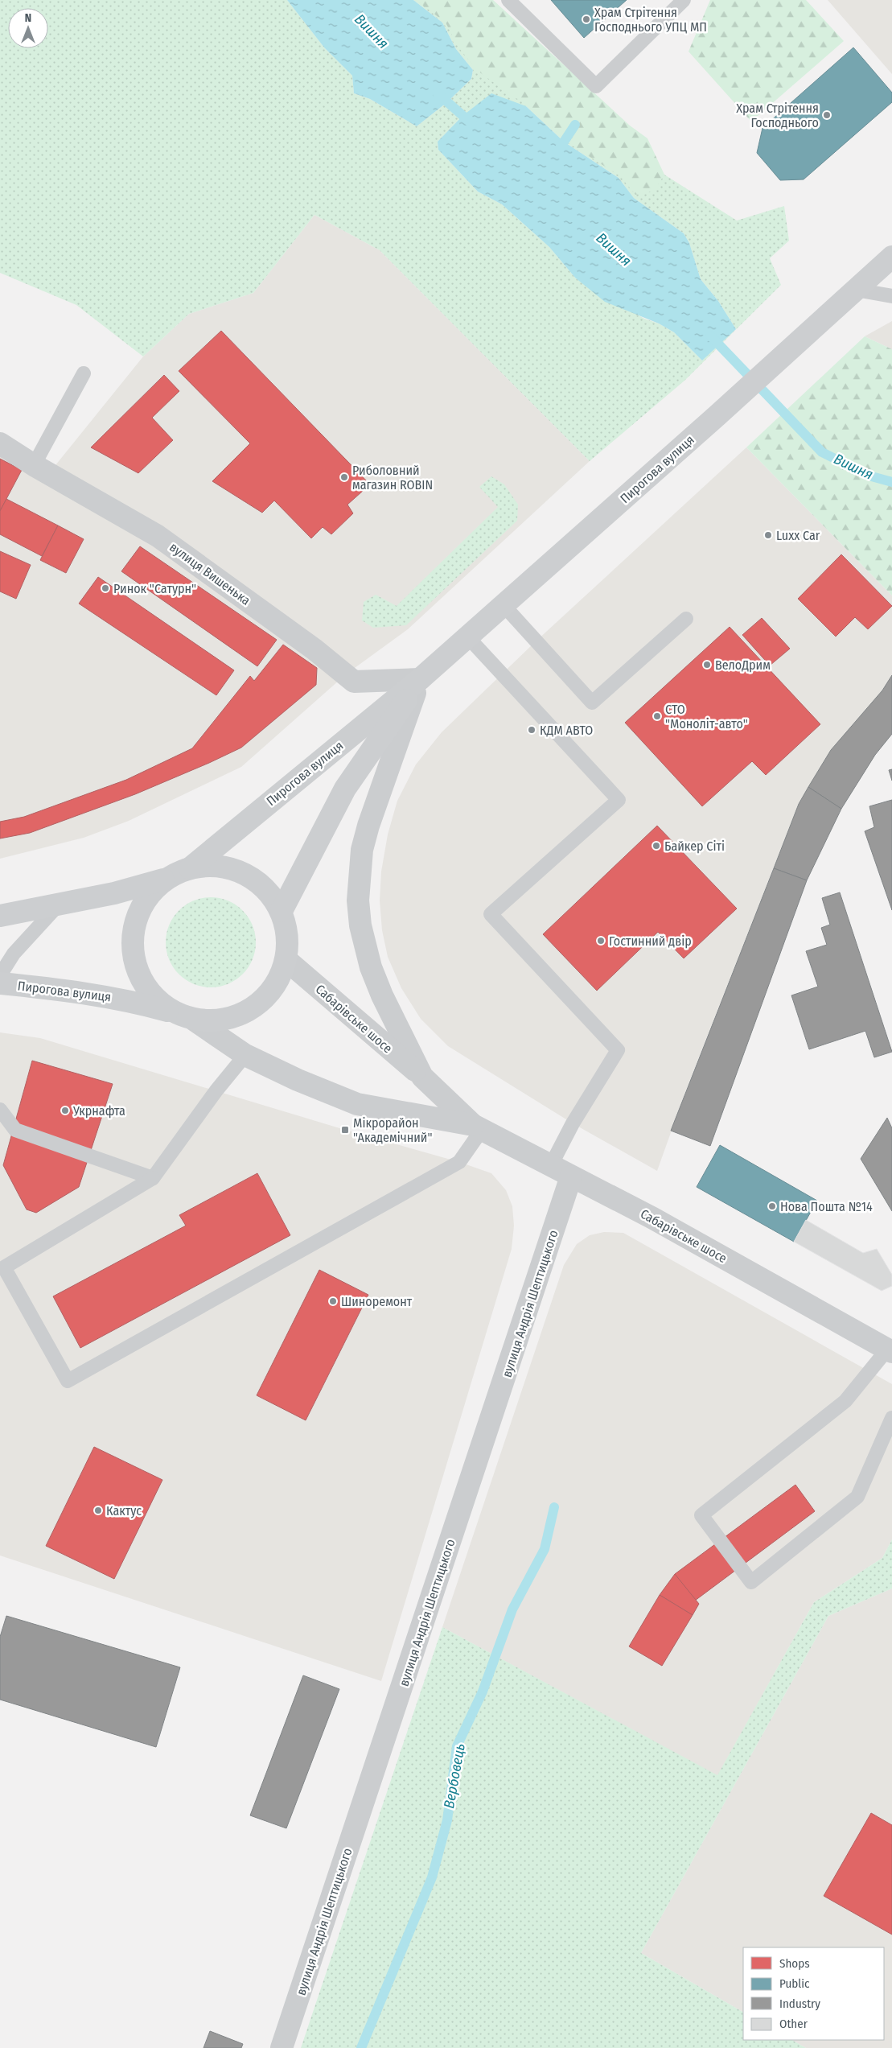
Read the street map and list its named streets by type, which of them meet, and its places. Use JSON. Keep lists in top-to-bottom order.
{
  "streets": {
    "main road": ["Пирогова вулиця"],
    "street": ["вулиця Вишенька", "Сабарівське шосе", "вулиця Андрія Шептицького"]
  },
  "crossings": [
    ["Пирогова вулиця", "вулиця Вишенька"],
    ["Сабарівське шосе", "вулиця Андрія Шептицького"]
  ],
  "water": ["Вишня", "Вербовець"],
  "places": {
    "other": [
      "Храм Стрітення Господнього УПЦ МП",
      "Храм Стрітення Господнього",
      "Риболовний магазин ROBIN",
      "Luxx Car",
      "Ринок \"Сатурн\"",
      "ВелоДрим",
      "СТО \"Моноліт-авто\"",
      "КДМ АВТО",
      "Байкер Сіті",
      "Гостинний двір",
      "Укрнафта",
      "Нова Пошта №14",
      "Шиноремонт",
      "Кактус"
    ],
    "transit": ["Мікрорайон \"Академічний\""]
  },
  "legend": [
    "Shops",
    "Public",
    "Industry",
    "Other"
  ],
  "north": "top"
}
